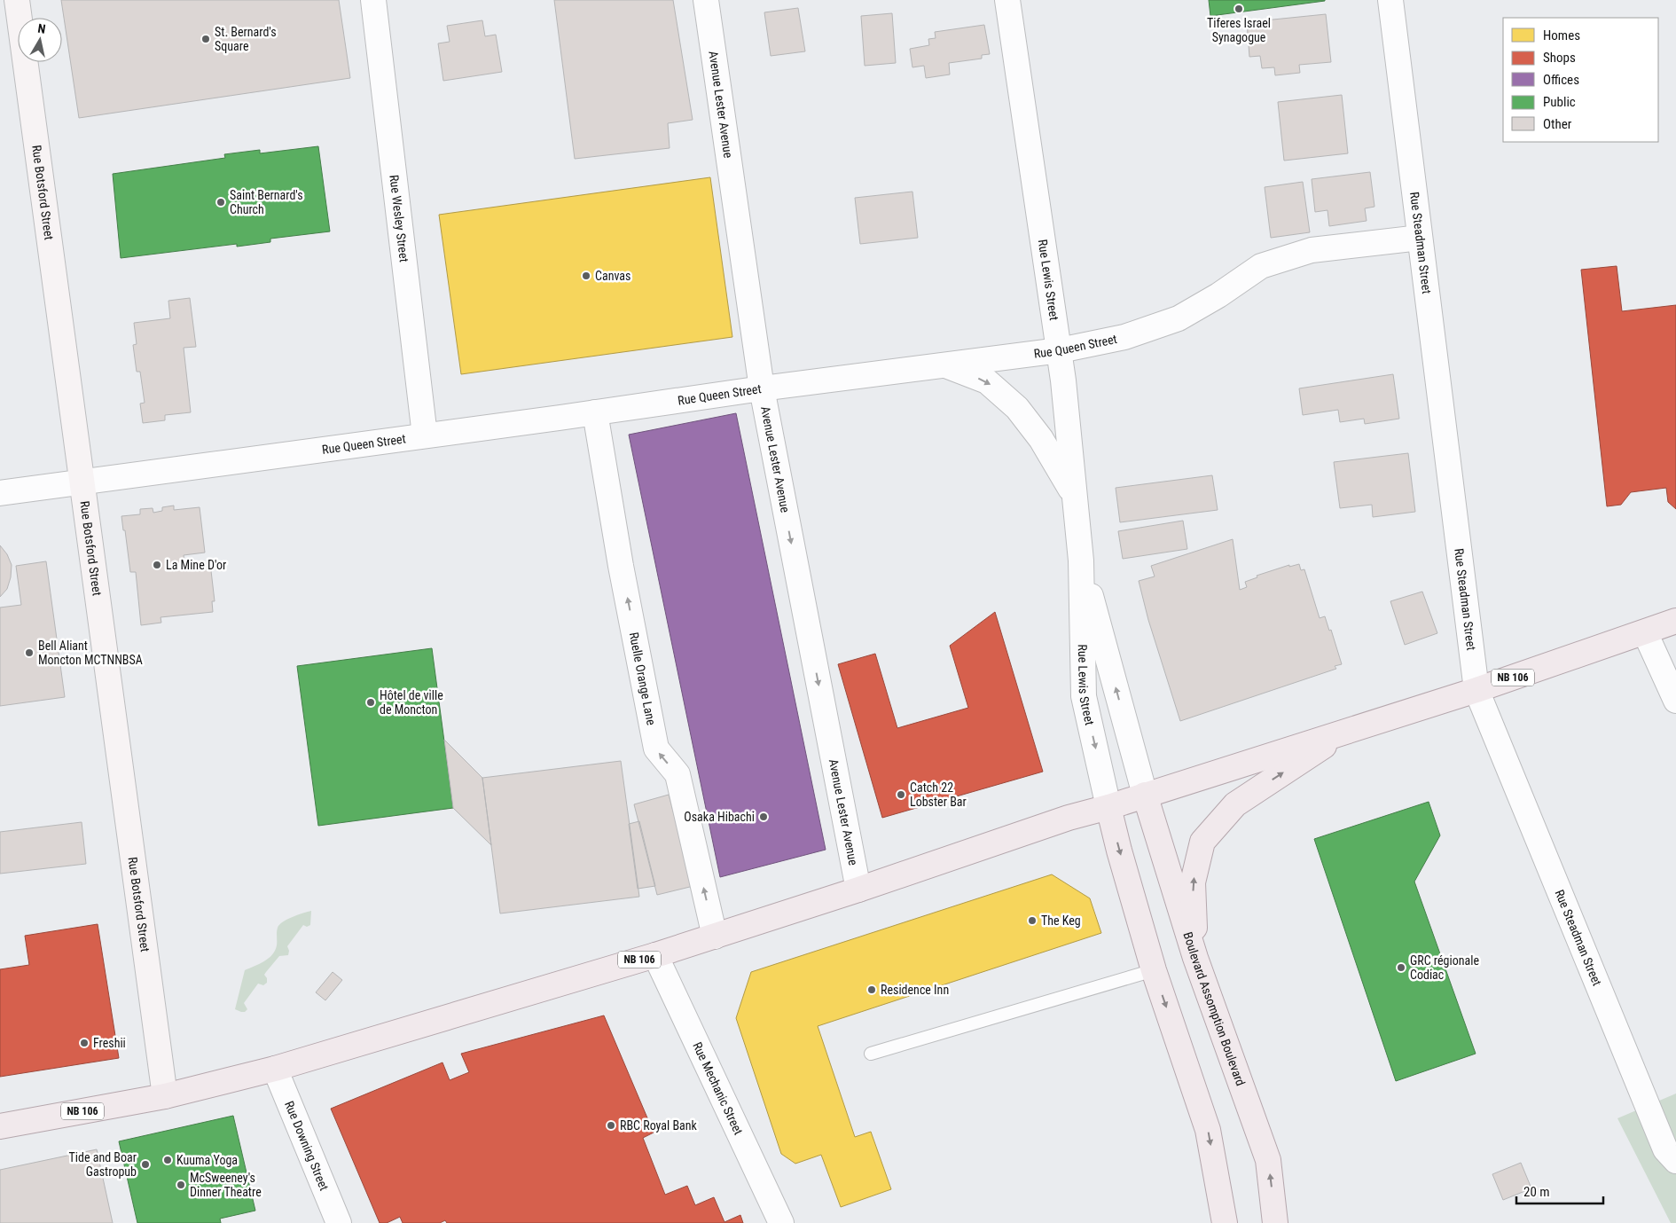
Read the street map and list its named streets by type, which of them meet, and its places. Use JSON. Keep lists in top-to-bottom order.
{
  "streets": {
    "main road": ["Rue Botsford Street", "NB 106", "Boulevard Assomption Boulevard"],
    "street": [
      "Avenue Lester Avenue",
      "Rue Wesley Street",
      "Rue Steadman Street",
      "Rue Lewis Street",
      "Rue Queen Street",
      "Ruelle Orange Lane",
      "Rue Mechanic Street",
      "Rue Downing Street"
    ]
  },
  "crossings": [
    ["Avenue Lester Avenue", "Rue Queen Street"],
    ["Avenue Lester Avenue", "NB 106"],
    ["Rue Botsford Street", "Rue Queen Street"],
    ["Rue Botsford Street", "NB 106"],
    ["Rue Wesley Street", "Rue Queen Street"],
    ["Rue Steadman Street", "Rue Queen Street"],
    ["Rue Steadman Street", "NB 106"],
    ["Rue Lewis Street", "Rue Queen Street"],
    ["Rue Lewis Street", "NB 106"],
    ["Rue Lewis Street", "Boulevard Assomption Boulevard"],
    ["Rue Queen Street", "Ruelle Orange Lane"],
    ["NB 106", "Ruelle Orange Lane"],
    ["NB 106", "Boulevard Assomption Boulevard"],
    ["NB 106", "Rue Mechanic Street"],
    ["NB 106", "Rue Downing Street"]
  ],
  "one_way": ["Avenue Lester Avenue", "Ruelle Orange Lane"],
  "places": [
    "Tiferes Israel Synagogue",
    "St. Bernard's Square",
    "Saint Bernard's Church",
    "Canvas",
    "La Mine D'or",
    "Bell Aliant Moncton MCTNNBSA",
    "Hôtel de ville de Moncton",
    "Catch 22 Lobster Bar",
    "Osaka Hibachi",
    "The Keg",
    "GRC régionale Codiac",
    "Residence Inn",
    "Freshii",
    "RBC Royal Bank",
    "Kuuma Yoga",
    "Tide and Boar Gastropub",
    "McSweeney's Dinner Theatre"
  ],
  "legend": [
    "Homes",
    "Shops",
    "Offices",
    "Public",
    "Other"
  ],
  "scale_bar": "20 m",
  "north": "top"
}
